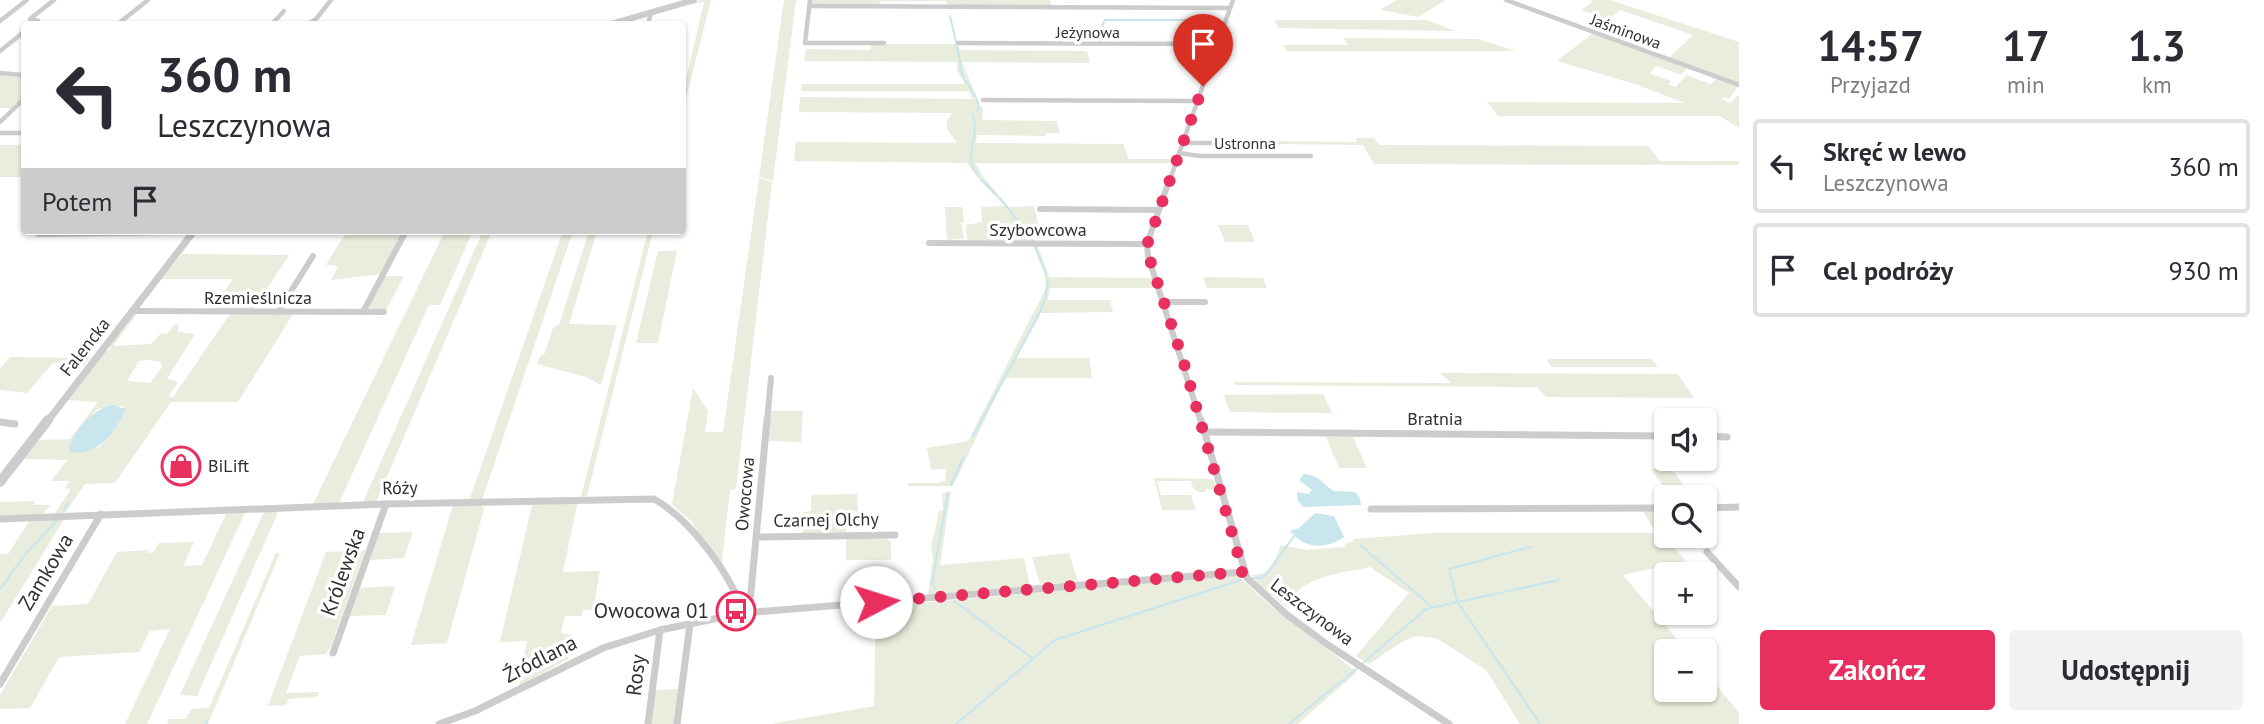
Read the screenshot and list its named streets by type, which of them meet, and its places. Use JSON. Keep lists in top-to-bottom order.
{
  "streets": {
    "street": [
      "Jaśminowa",
      "Jeżynowa",
      "Ustronna",
      "Szybowcowa",
      "Rzemieślnicza",
      "Falencka",
      "Bratnia",
      "Róży",
      "Owocowa",
      "Czarnej Olchy",
      "Zamkowa",
      "Królewska",
      "Leszczynowa",
      "Źródlana",
      "Rosy"
    ]
  },
  "crossings": [
    ["Szybowcowa", "Leszczynowa"],
    ["Rzemieślnicza", "Falencka"],
    ["Bratnia", "Leszczynowa"],
    ["Róży", "Owocowa"],
    ["Róży", "Zamkowa"],
    ["Róży", "Królewska"],
    ["Róży", "Źródlana"],
    ["Owocowa", "Czarnej Olchy"],
    ["Owocowa", "Źródlana"],
    ["Leszczynowa", "Źródlana"],
    ["Źródlana", "Rosy"]
  ],
  "places": {
    "shop": ["BiLift"],
    "bus stop": ["Owocowa 01"]
  },
  "page": {
    "eta": [
      "14:57",
      "Przyjazd",
      "17",
      "min",
      "1.3",
      "km"
    ],
    "turn": ["360 m", "Leszczynowa"],
    "list": [
      {
        "name": "Skręć w lewo",
        "note": "Leszczynowa",
        "value": "360 m"
      },
      {
        "name": "Cel podróży",
        "value": "930 m"
      }
    ],
    "then": "Potem",
    "map_buttons": ["+", "−"],
    "buttons": ["Zakończ", "Udostępnij"]
  }
}
